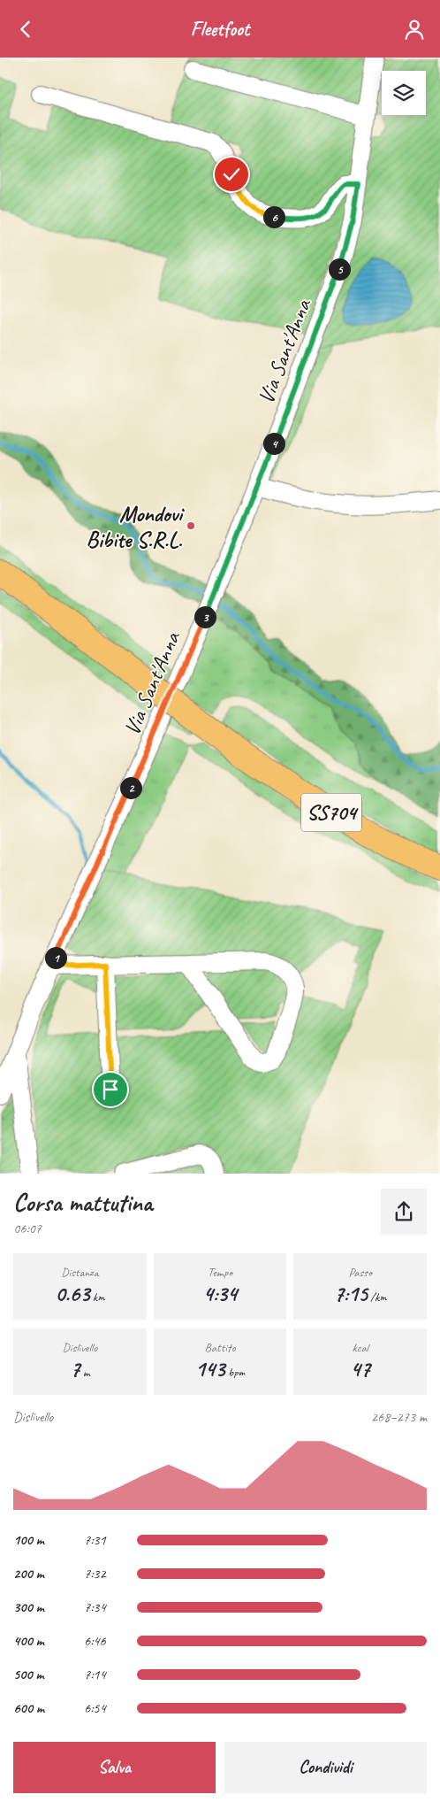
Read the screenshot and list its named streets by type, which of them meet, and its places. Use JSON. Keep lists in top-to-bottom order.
{
  "streets": {
    "highway": ["SS704"],
    "street": ["Via Sant'Anna"]
  },
  "places": ["Mondovi Bibite S.R.L."],
  "page": {
    "header": "Fleetfoot",
    "pins": [
      "6",
      "5",
      "4",
      "3",
      "2",
      "1"
    ],
    "heading": ["Corsa mattutina", "06:07"],
    "stats": [
      ["Distanza", "0.63 km"],
      ["Tempo", "4:34"],
      ["Passo", "7:15 /km"],
      ["Dislivello", "7 m"],
      ["Battito", "143 bpm"],
      ["kcal", "47"]
    ],
    "chart": ["Dislivello", "268–273 m"],
    "list": [
      {
        "name": "100 m",
        "note": "7:31"
      },
      {
        "name": "200 m",
        "note": "7:32"
      },
      {
        "name": "300 m",
        "note": "7:34"
      },
      {
        "name": "400 m",
        "note": "6:46"
      },
      {
        "name": "500 m",
        "note": "7:14"
      },
      {
        "name": "600 m",
        "note": "6:54"
      }
    ],
    "buttons": ["Salva", "Condividi"]
  }
}
